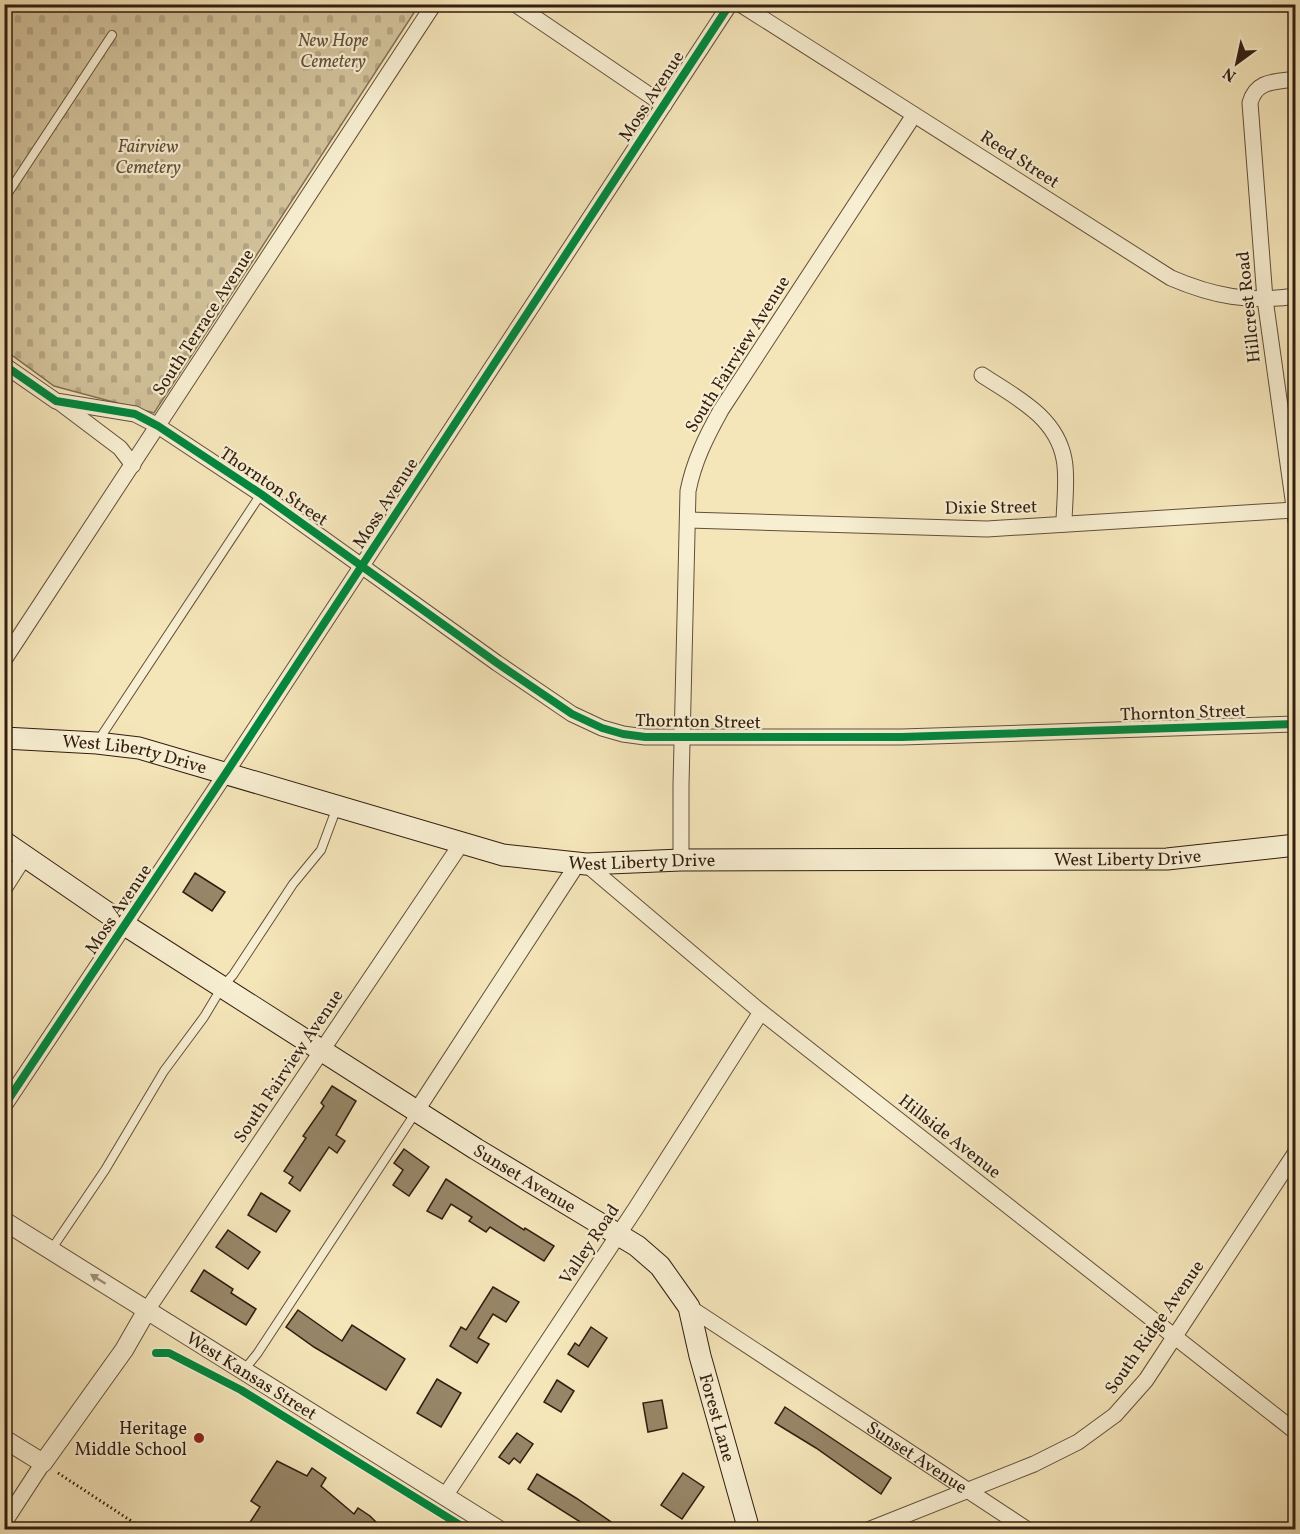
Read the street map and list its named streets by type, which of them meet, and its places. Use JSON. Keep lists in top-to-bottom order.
{
  "streets": {
    "main road": ["West Liberty Drive", "Sunset Avenue", "Forest Lane"],
    "street": [
      "Moss Avenue",
      "Reed Street",
      "Hillcrest Road",
      "South Terrace Avenue",
      "South Fairview Avenue",
      "Thornton Street",
      "Dixie Street",
      "Hillside Avenue",
      "Valley Road",
      "South Ridge Avenue",
      "West Kansas Street"
    ]
  },
  "crossings": [
    ["Moss Avenue", "Thornton Street"],
    ["Moss Avenue", "West Liberty Drive"],
    ["Moss Avenue", "Sunset Avenue"],
    ["Reed Street", "Hillcrest Road"],
    ["Reed Street", "South Fairview Avenue"],
    ["Hillcrest Road", "Dixie Street"],
    ["South Terrace Avenue", "Thornton Street"],
    ["South Fairview Avenue", "Thornton Street"],
    ["South Fairview Avenue", "Dixie Street"],
    ["South Fairview Avenue", "West Liberty Drive"],
    ["South Fairview Avenue", "Sunset Avenue"],
    ["South Fairview Avenue", "West Kansas Street"],
    ["West Liberty Drive", "Hillside Avenue"],
    ["Hillside Avenue", "Valley Road"],
    ["Hillside Avenue", "South Ridge Avenue"],
    ["Sunset Avenue", "Valley Road"],
    ["Sunset Avenue", "South Ridge Avenue"],
    ["Sunset Avenue", "Forest Lane"],
    ["Valley Road", "West Kansas Street"]
  ],
  "parks": ["New Hope Cemetery", "Fairview Cemetery"],
  "places": ["Heritage Middle School"],
  "north": "bottom left"
}
